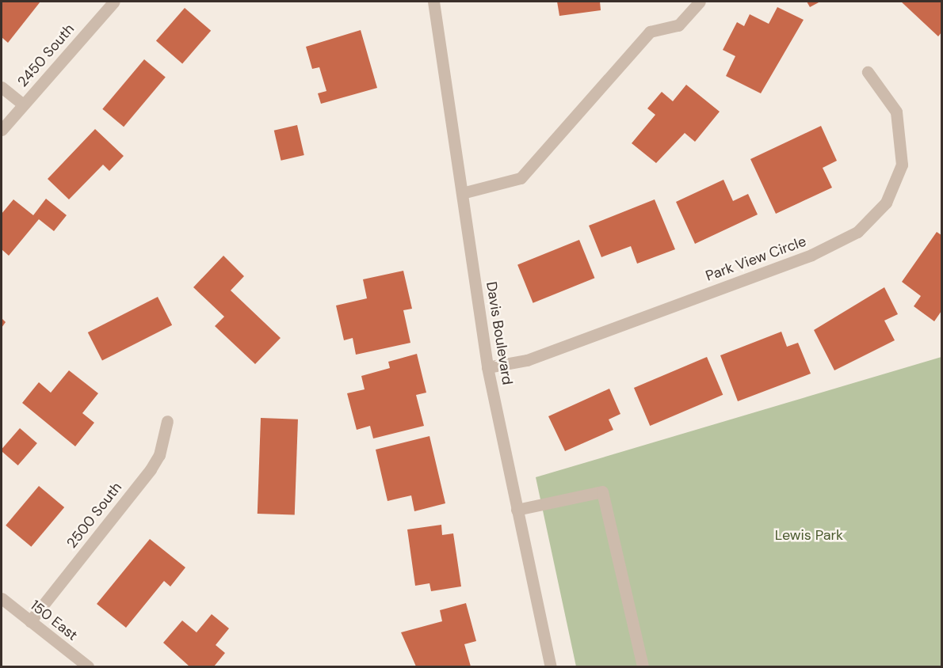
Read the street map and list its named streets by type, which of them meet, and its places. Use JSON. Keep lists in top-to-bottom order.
{
  "streets": {
    "street": [
      "2450 South",
      "Park View Circle",
      "Davis Boulevard",
      "2500 South",
      "150 East"
    ]
  },
  "crossings": [
    ["Park View Circle", "Davis Boulevard"],
    ["2500 South", "150 East"]
  ],
  "parks": ["Lewis Park"]
}
